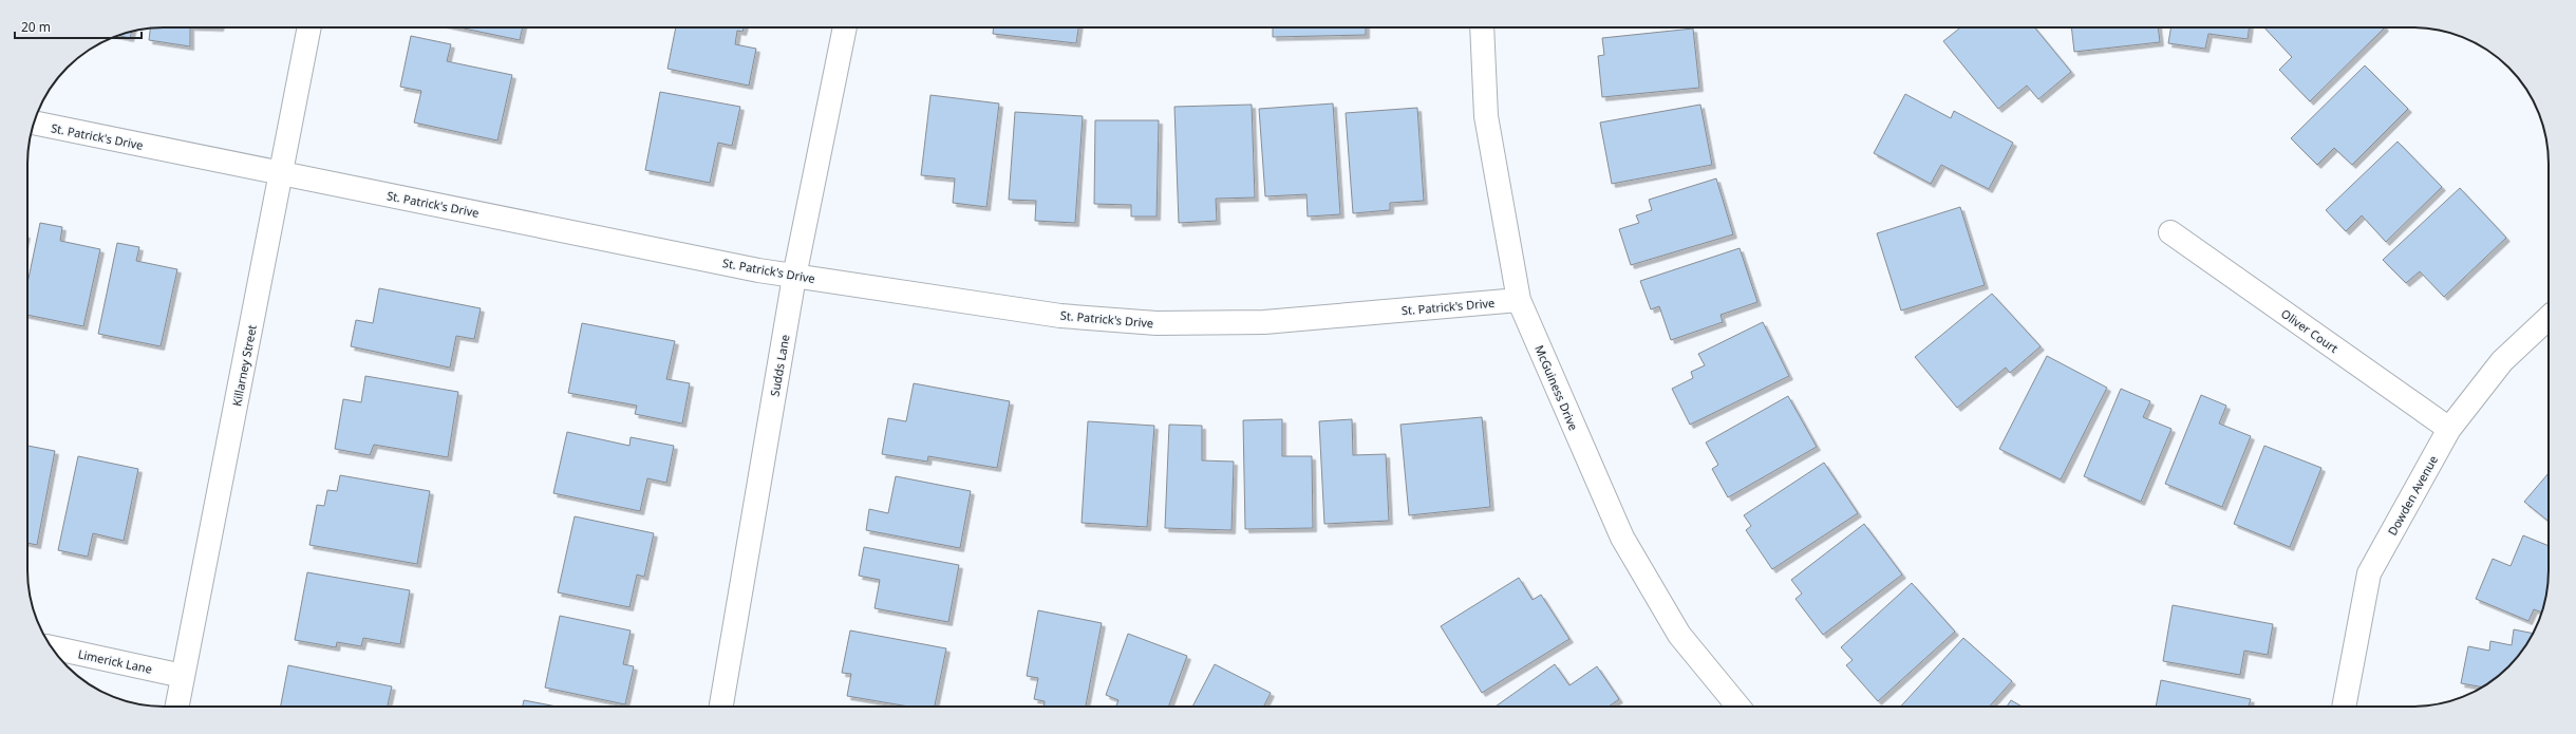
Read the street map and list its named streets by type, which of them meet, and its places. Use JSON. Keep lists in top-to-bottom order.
{
  "streets": {
    "street": [
      "St. Patrick's Drive",
      "Oliver Court",
      "Killarney Street",
      "Sudds Lane",
      "McGuiness Drive",
      "Dowden Avenue",
      "Limerick Lane"
    ]
  },
  "crossings": [
    ["St. Patrick's Drive", "Killarney Street"],
    ["St. Patrick's Drive", "Sudds Lane"],
    ["St. Patrick's Drive", "McGuiness Drive"],
    ["Oliver Court", "Dowden Avenue"],
    ["Killarney Street", "Limerick Lane"]
  ],
  "scale_bar": "20 m"
}
